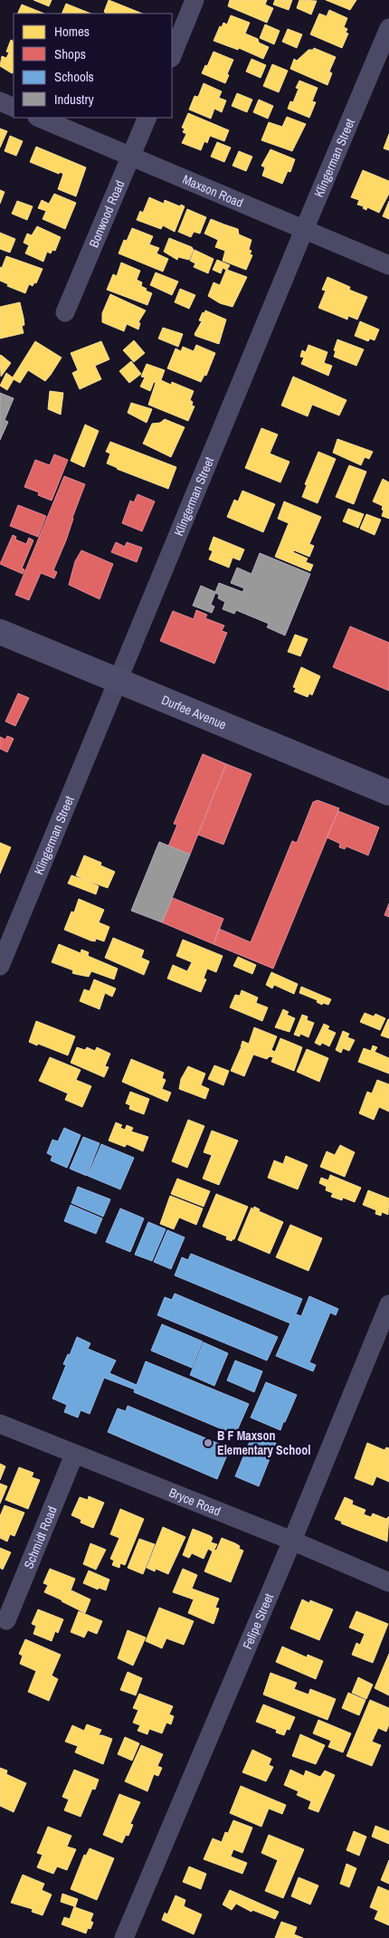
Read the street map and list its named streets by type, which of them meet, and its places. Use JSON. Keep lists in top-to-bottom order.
{
  "streets": {
    "main road": ["Durfee Avenue"],
    "street": [
      "Klingerman Street",
      "Maxson Road",
      "Bonwood Road",
      "Bryce Road",
      "Schmidt Road",
      "Felipe Street"
    ]
  },
  "crossings": [
    ["Klingerman Street", "Maxson Road"],
    ["Klingerman Street", "Durfee Avenue"],
    ["Maxson Road", "Bonwood Road"],
    ["Bryce Road", "Schmidt Road"],
    ["Bryce Road", "Felipe Street"]
  ],
  "places": ["B F Maxson Elementary School"],
  "legend": [
    "Homes",
    "Shops",
    "Schools",
    "Industry"
  ]
}
